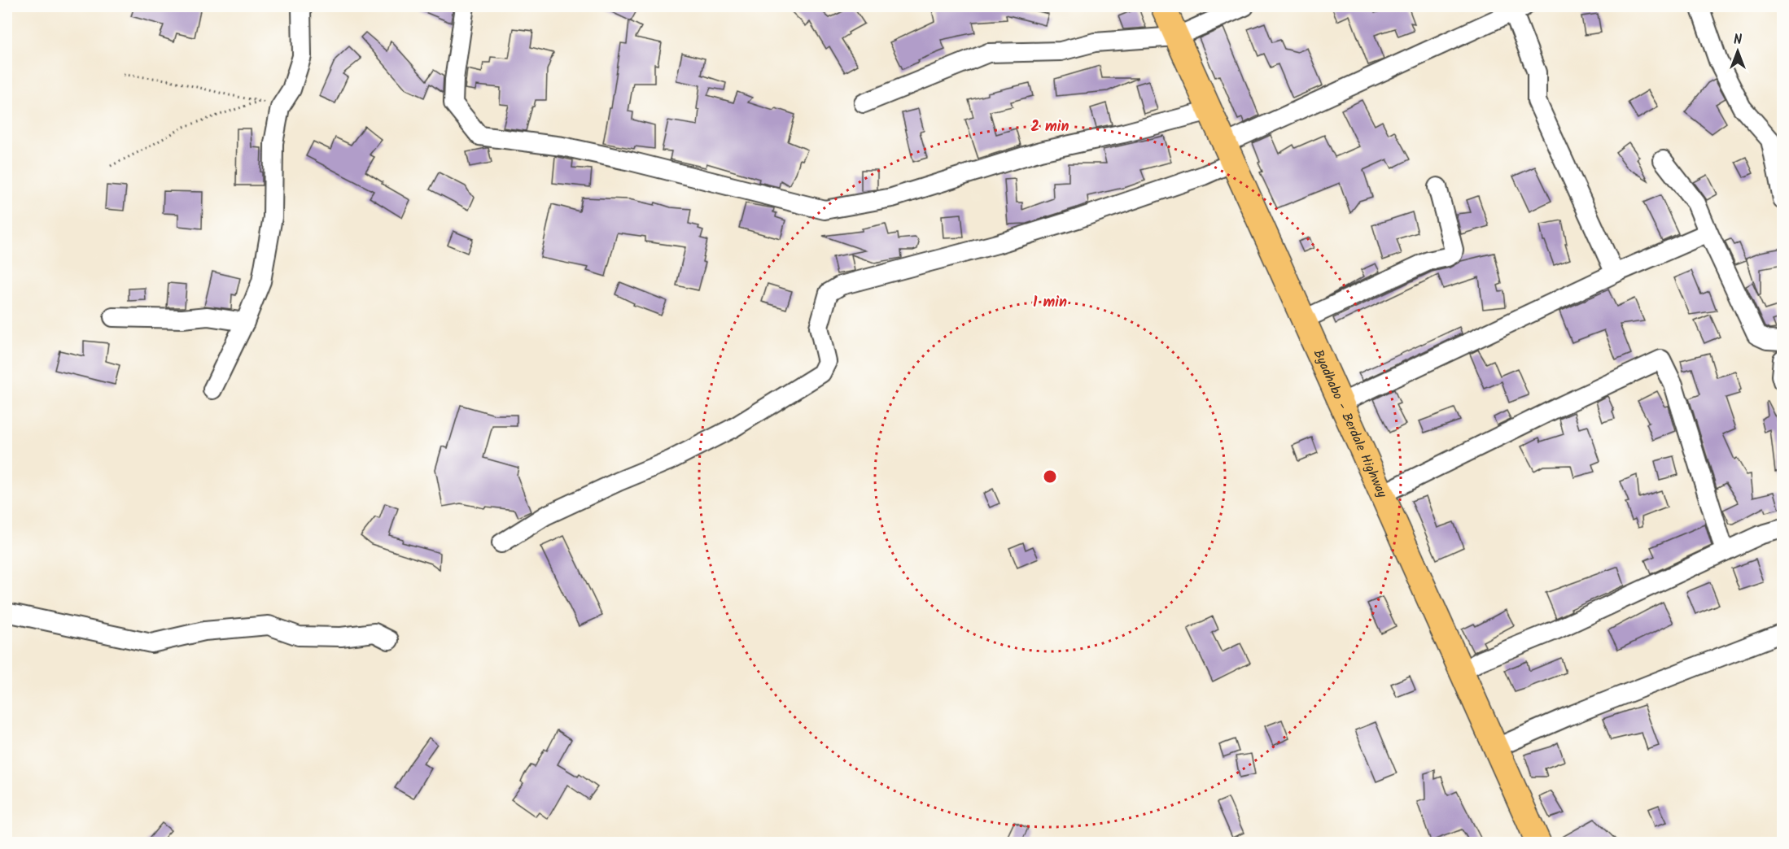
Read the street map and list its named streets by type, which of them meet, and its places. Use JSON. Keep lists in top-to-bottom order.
{
  "streets": {
    "main road": ["Byadhabo - Berdale Highway"]
  },
  "north": "top",
  "rings": ["2 min", "1 min"]
}
